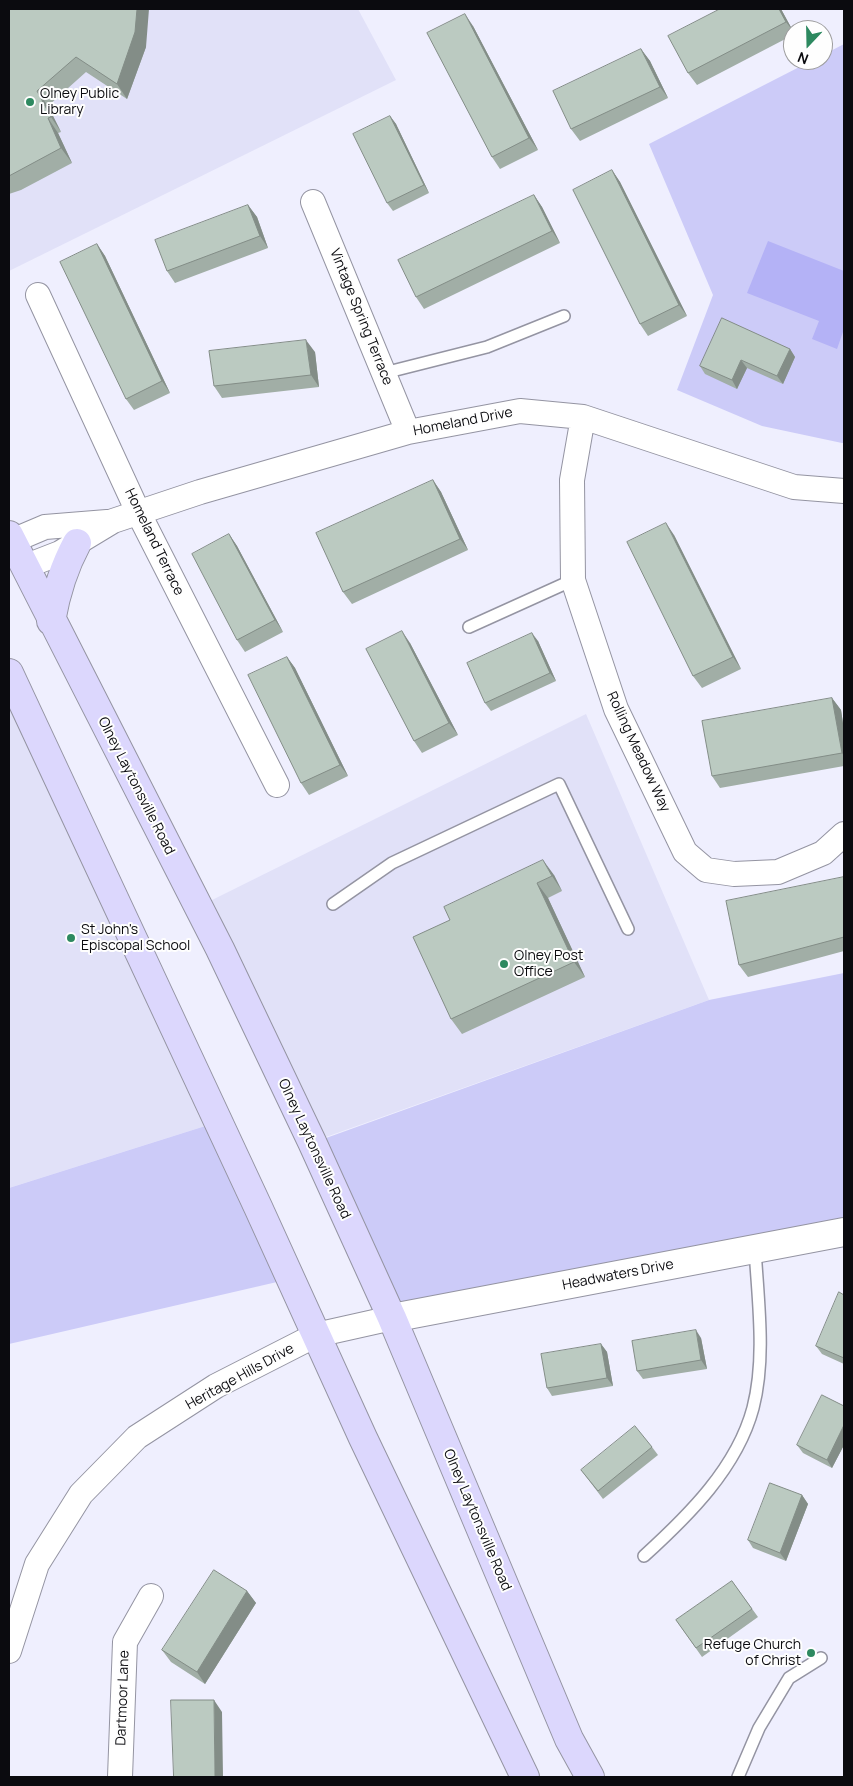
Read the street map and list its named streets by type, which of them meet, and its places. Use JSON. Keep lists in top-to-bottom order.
{
  "streets": {
    "main road": ["Olney Laytonsville Road"],
    "street": [
      "Vintage Spring Terrace",
      "Homeland Drive",
      "Homeland Terrace",
      "Rolling Meadow Way",
      "Headwaters Drive",
      "Heritage Hills Drive",
      "Dartmoor Lane"
    ]
  },
  "crossings": [
    ["Vintage Spring Terrace", "Homeland Drive"],
    ["Homeland Drive", "Homeland Terrace"],
    ["Homeland Drive", "Rolling Meadow Way"],
    ["Homeland Drive", "Olney Laytonsville Road"],
    ["Olney Laytonsville Road", "Headwaters Drive"],
    ["Olney Laytonsville Road", "Heritage Hills Drive"],
    ["Headwaters Drive", "Heritage Hills Drive"]
  ],
  "places": [
    "Olney Public Library",
    "St John's Episcopal School",
    "Olney Post Office",
    "Refuge Church of Christ"
  ],
  "north": "bottom"
}
